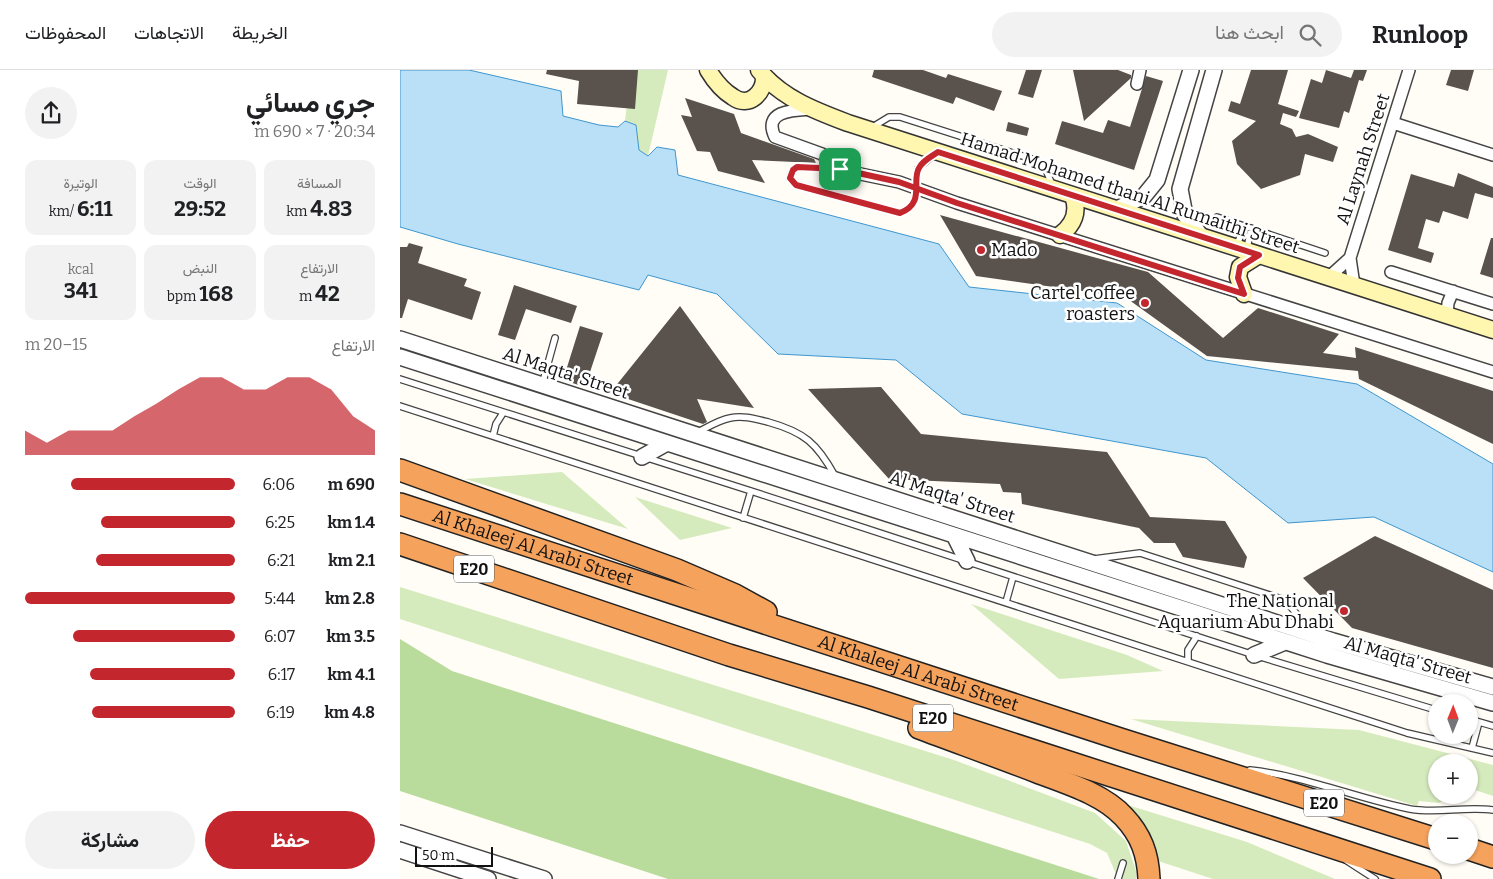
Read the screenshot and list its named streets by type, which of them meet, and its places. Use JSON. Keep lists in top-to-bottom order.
{
  "streets": {
    "highway": ["Al Khaleej Al Arabi Street", "E20"],
    "main road": ["Hamad Mohamed thani Al Rumaithi Street"],
    "street": ["Al Laynah Street", "Al Maqta' Street"]
  },
  "crossings": [
    ["Al Laynah Street", "Hamad Mohamed thani Al Rumaithi Street"]
  ],
  "places": ["Mado", "Cartel coffee roasters", "The National Aquarium Abu Dhabi"],
  "scale_bar": "50 m",
  "north": "top",
  "page": {
    "header": "Runloop",
    "search": "ابحث هنا",
    "nav": ["الخريطة", "الاتجاهات", "المحفوظات"],
    "heading": ["جري مسائي", "20:34 · 7 × 690 m"],
    "stats": [
      ["المسافة", "4.83 km"],
      ["الوقت", "29:52"],
      ["الوتيرة", "6:11 /km"],
      ["الارتفاع", "42 m"],
      ["النبض", "168 bpm"],
      ["kcal", "341"]
    ],
    "chart": ["الارتفاع", "15–20 m"],
    "list": [
      {
        "name": "690 m",
        "note": "6:06"
      },
      {
        "name": "1.4 km",
        "note": "6:25"
      },
      {
        "name": "2.1 km",
        "note": "6:21"
      },
      {
        "name": "2.8 km",
        "note": "5:44"
      },
      {
        "name": "3.5 km",
        "note": "6:07"
      },
      {
        "name": "4.1 km",
        "note": "6:17"
      },
      {
        "name": "4.8 km",
        "note": "6:19"
      }
    ],
    "map_buttons": ["+", "−"],
    "buttons": ["حفظ", "مشاركة"],
    "scale": "50 m"
  }
}
